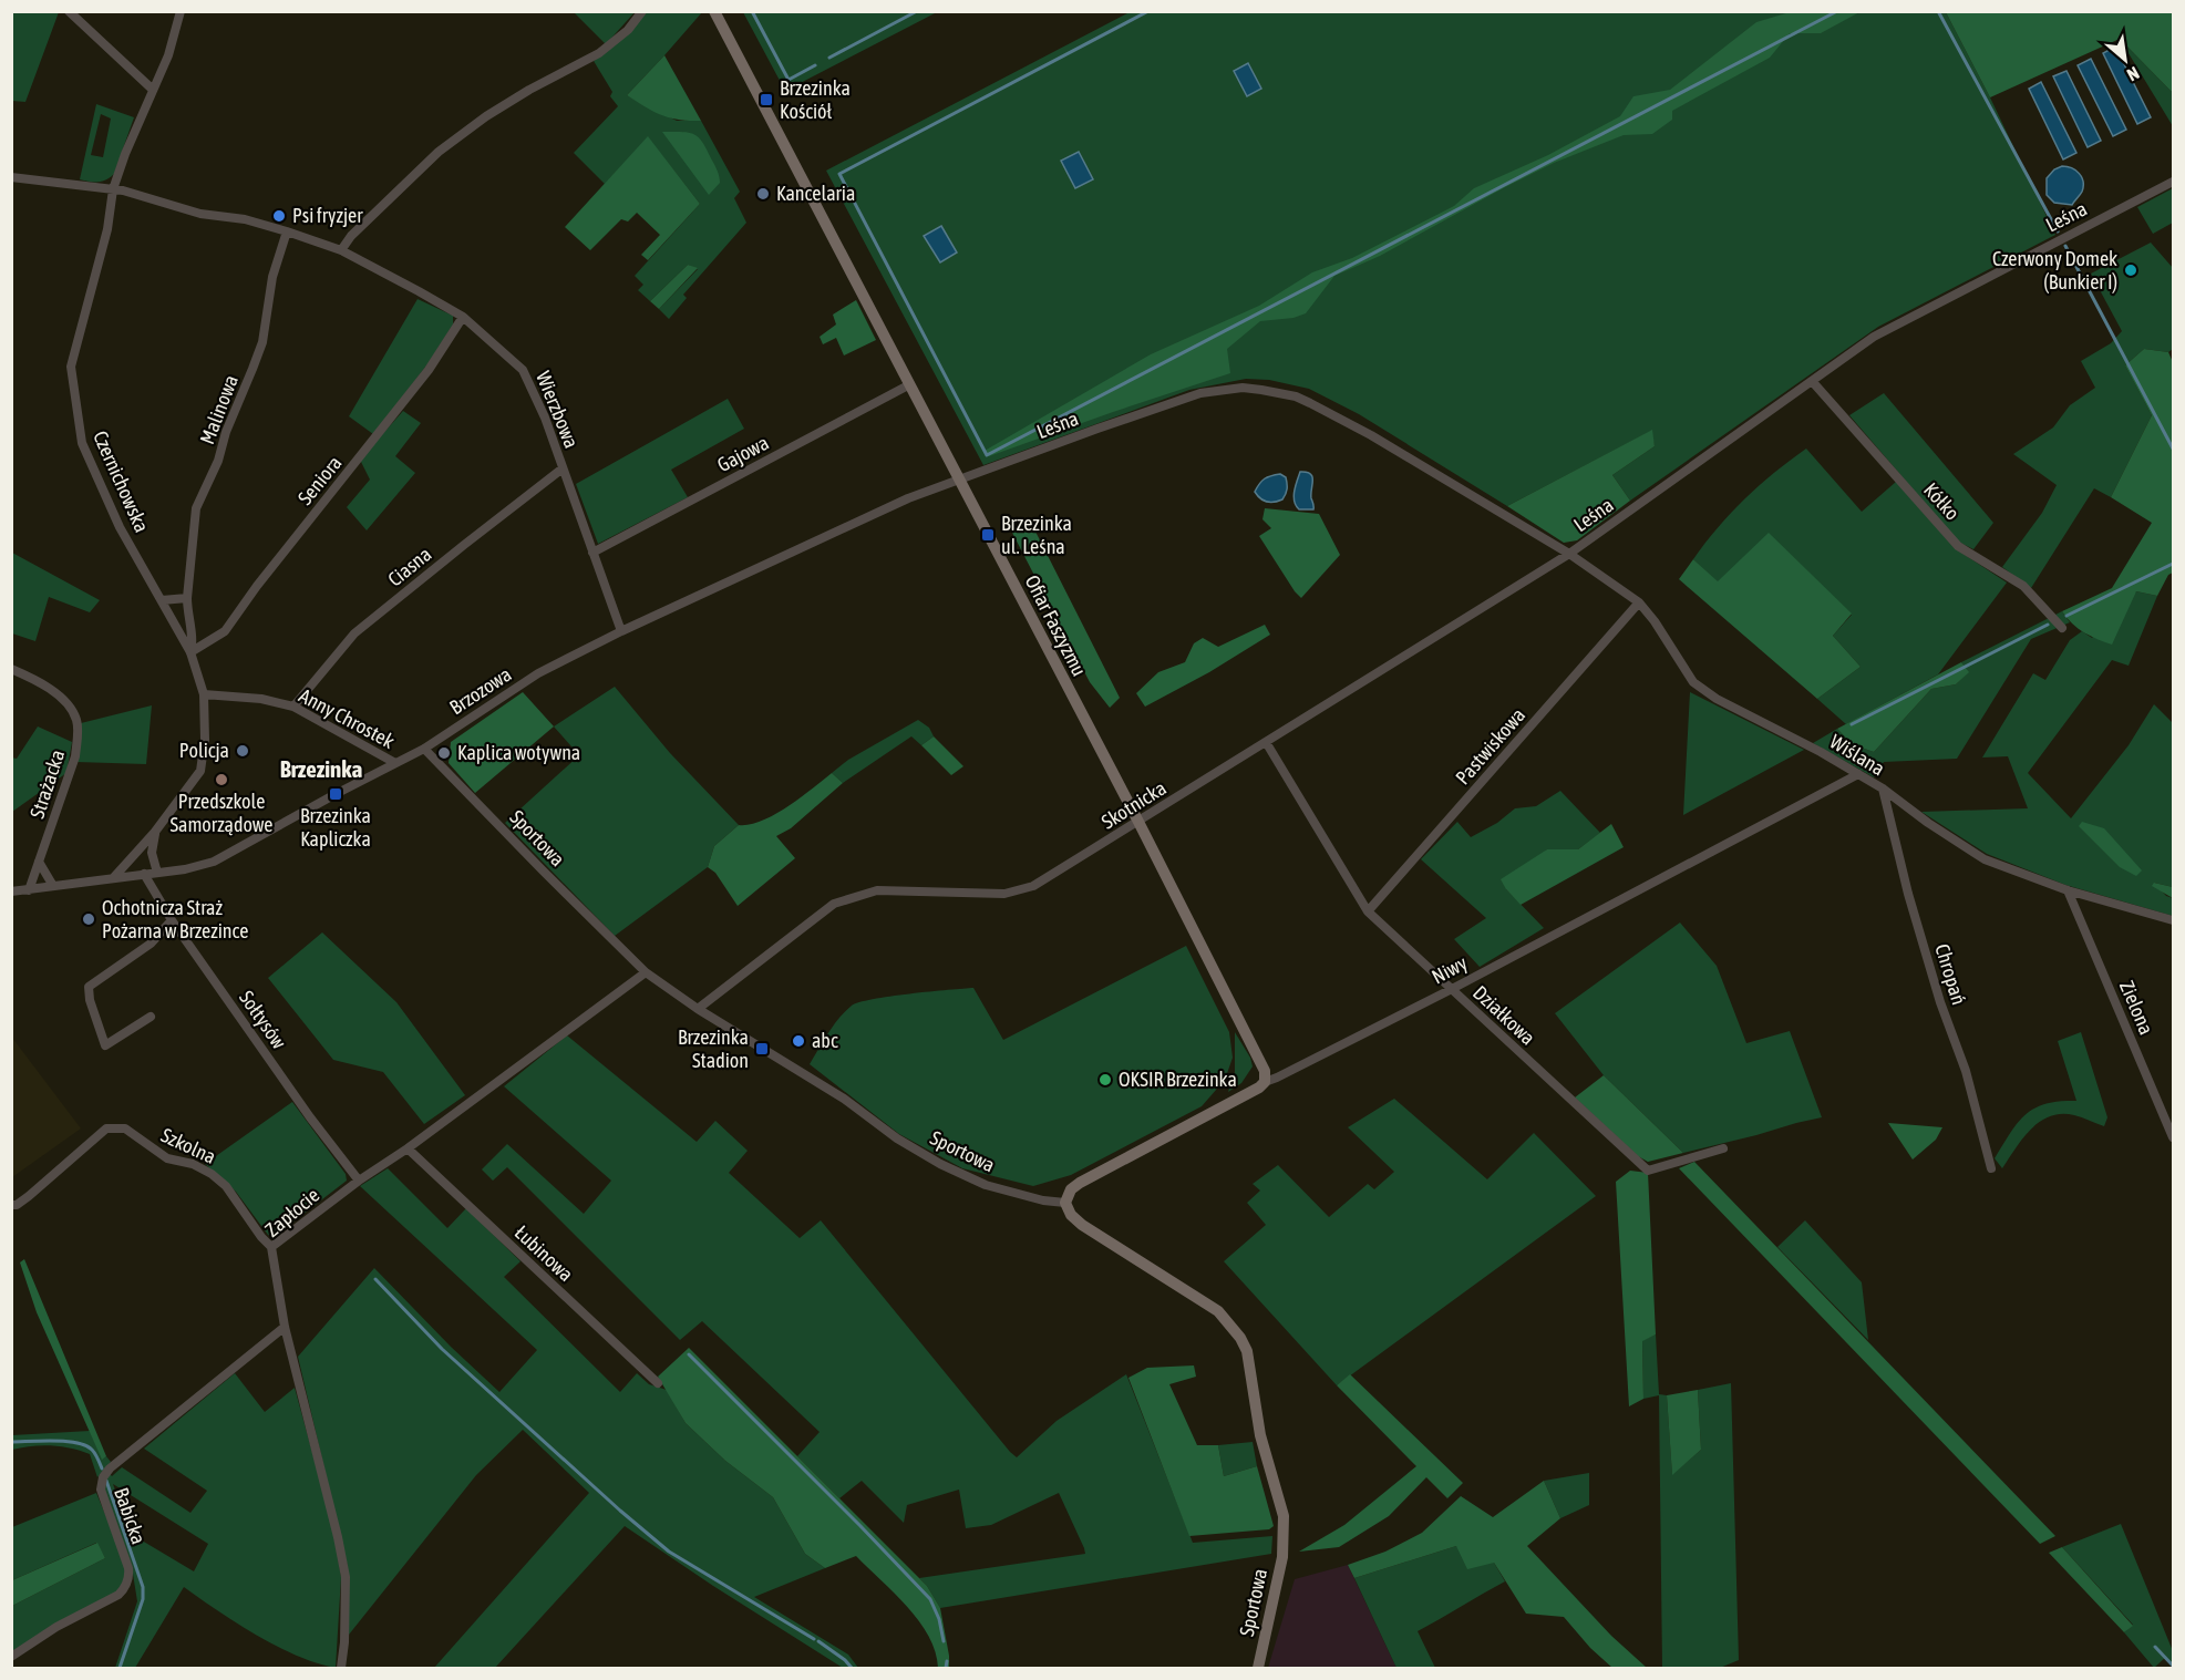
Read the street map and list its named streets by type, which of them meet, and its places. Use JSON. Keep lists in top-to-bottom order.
{
  "streets": {
    "street": [
      "Leśna",
      "Malinowa",
      "Wierzbowa",
      "Gajowa",
      "Seniora",
      "Czernichowska",
      "Kółko",
      "Ciasna",
      "Ofiar Faszyzmu",
      "Brzozowa",
      "Anny Chrostek",
      "Pastwiskowa",
      "Wiślana",
      "Strażacka",
      "Skotnicka",
      "Sportowa",
      "Niwy",
      "Chropań",
      "Zielona",
      "Działkowa",
      "Sołtysów",
      "Szkolna",
      "Zapłocie",
      "Łubinowa",
      "Babicka"
    ]
  },
  "crossings": [
    ["Leśna", "Kółko"],
    ["Leśna", "Ofiar Faszyzmu"],
    ["Leśna", "Brzozowa"],
    ["Leśna", "Wiślana"],
    ["Leśna", "Skotnicka"],
    ["Malinowa", "Wierzbowa"],
    ["Malinowa", "Seniora"],
    ["Malinowa", "Czernichowska"],
    ["Wierzbowa", "Gajowa"],
    ["Wierzbowa", "Seniora"],
    ["Wierzbowa", "Czernichowska"],
    ["Wierzbowa", "Ciasna"],
    ["Wierzbowa", "Brzozowa"],
    ["Gajowa", "Ofiar Faszyzmu"],
    ["Seniora", "Czernichowska"],
    ["Czernichowska", "Brzozowa"],
    ["Czernichowska", "Anny Chrostek"],
    ["Ciasna", "Anny Chrostek"],
    ["Ofiar Faszyzmu", "Brzozowa"],
    ["Ofiar Faszyzmu", "Skotnicka"],
    ["Ofiar Faszyzmu", "Niwy"],
    ["Brzozowa", "Anny Chrostek"],
    ["Brzozowa", "Strażacka"],
    ["Brzozowa", "Sportowa"],
    ["Brzozowa", "Sołtysów"],
    ["Pastwiskowa", "Wiślana"],
    ["Pastwiskowa", "Działkowa"],
    ["Wiślana", "Skotnicka"],
    ["Wiślana", "Niwy"],
    ["Wiślana", "Chropań"],
    ["Wiślana", "Zielona"],
    ["Skotnicka", "Sportowa"],
    ["Skotnicka", "Działkowa"],
    ["Sportowa", "Niwy"],
    ["Sportowa", "Zapłocie"],
    ["Niwy", "Działkowa"],
    ["Sołtysów", "Zapłocie"],
    ["Szkolna", "Zapłocie"],
    ["Zapłocie", "Łubinowa"],
    ["Zapłocie", "Babicka"]
  ],
  "districts": ["Brzezinka"],
  "places": {
    "transit": [
      "Brzezinka Kościół",
      "Brzezinka ul. Leśna",
      "Brzezinka Kapliczka",
      "Brzezinka Stadion"
    ],
    "other": [
      "Kancelaria",
      "Psi fryzjer",
      "Czerwony Domek (Bunkier I)",
      "Policja",
      "Kaplica wotywna",
      "Przedszkole Samorządowe",
      "Ochotnicza Straż Pożarna w Brzezince",
      "abc",
      "OKSIR Brzezinka"
    ]
  },
  "north": "bottom right"
}
